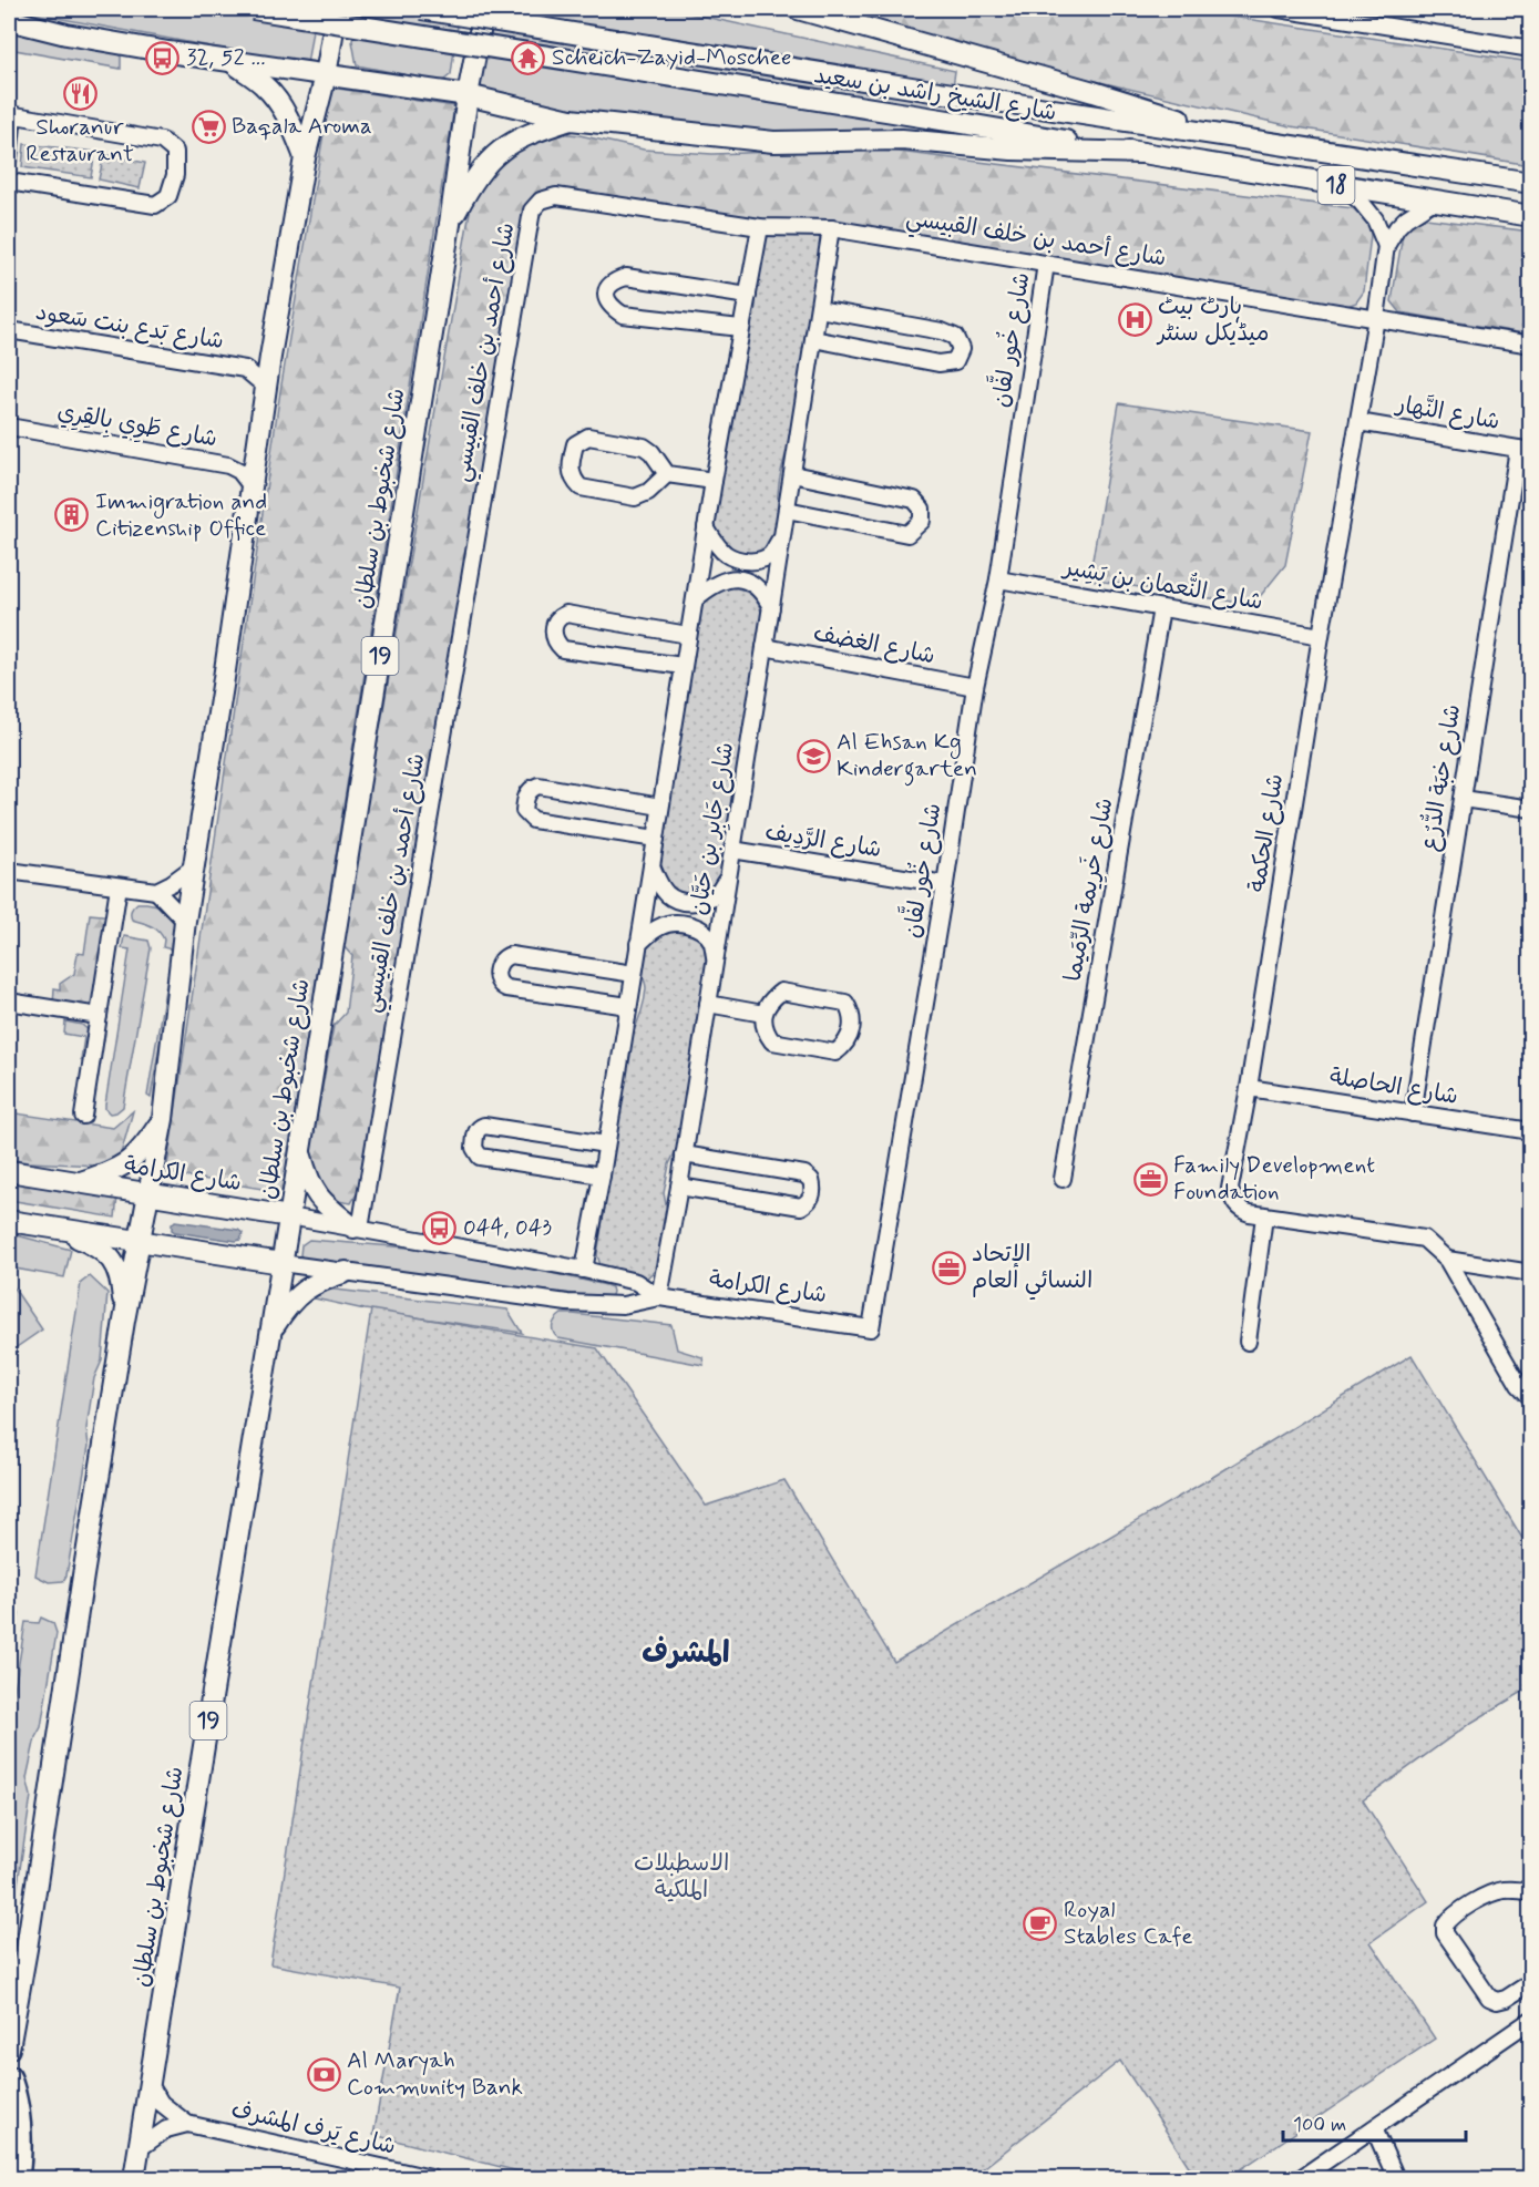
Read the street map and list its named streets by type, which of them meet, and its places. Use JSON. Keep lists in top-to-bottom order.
{
  "streets": {
    "main road": [
      "شارع الشيخ راشد بن سعيد",
      "18",
      "شارع شخبوط بن سلطان",
      "19",
      "شارع الكرامة"
    ],
    "street": [
      "شارع أحمد بن خلف القبيسي",
      "شارع بَدع بنت سَعود",
      "شارع خُور لفَّان",
      "شارع النَّهار",
      "شارع طَوِي بِالقِرِي",
      "شارع النُّعمان بن بَشِير",
      "شارع الغضف",
      "شارع خبَة الدُّرُع",
      "شارع جَابِر بن حَيَّان",
      "شارع الحكمة",
      "شارع الرَّدِيف",
      "شارع خَرِيمة الرِّمَيما",
      "شارع الحاصلة",
      "شارع يَرف المشرف"
    ]
  },
  "crossings": [
    ["شارع الشيخ راشد بن سعيد", "شارع الحكمة"],
    ["شارع أحمد بن خلف القبيسي", "شارع خُور لفَّان"],
    ["شارع أحمد بن خلف القبيسي", "شارع جَابِر بن حَيَّان"],
    ["شارع أحمد بن خلف القبيسي", "شارع الحكمة"],
    ["شارع أحمد بن خلف القبيسي", "شارع الكرامة"],
    ["شارع خُور لفَّان", "شارع النُّعمان بن بَشِير"],
    ["شارع خُور لفَّان", "شارع الغضف"],
    ["شارع خُور لفَّان", "شارع الرَّدِيف"],
    ["شارع خُور لفَّان", "شارع الكرامة"],
    ["شارع النَّهار", "شارع خبَة الدُّرُع"],
    ["شارع النَّهار", "شارع الحكمة"],
    ["شارع شخبوط بن سلطان", "شارع الكرامة"],
    ["شارع شخبوط بن سلطان", "شارع يَرف المشرف"],
    ["شارع النُّعمان بن بَشِير", "شارع الحكمة"],
    ["شارع النُّعمان بن بَشِير", "شارع خَرِيمة الرِّمَيما"],
    ["شارع الغضف", "شارع جَابِر بن حَيَّان"],
    ["شارع خبَة الدُّرُع", "شارع الحاصلة"],
    ["شارع جَابِر بن حَيَّان", "شارع الرَّدِيف"],
    ["شارع جَابِر بن حَيَّان", "شارع الكرامة"],
    ["شارع الحكمة", "شارع الحاصلة"]
  ],
  "districts": ["المشرف"],
  "parks": ["الاسطبلات الملكية"],
  "places": {
    "bus stop": ["32, 52 ...", "044, 043"],
    "temple": ["Scheich-Zayid-Moschee"],
    "restaurant": ["Shoranur Restaurant"],
    "supermarket": ["Baqala Aroma"],
    "hospital": ["ہارٹ بیٹ میڈیکل سنٹر"],
    "building": ["Immigration and Citizenship Office"],
    "school or university": ["Al Ehsan Kg Kindergarten"],
    "office": ["Family Development Foundation", "الإتحاد النسائي العام"],
    "cafe": ["Royal Stables Cafe"],
    "bank": ["Al Maryah Community Bank"]
  },
  "scale_bar": "100 m"
}
